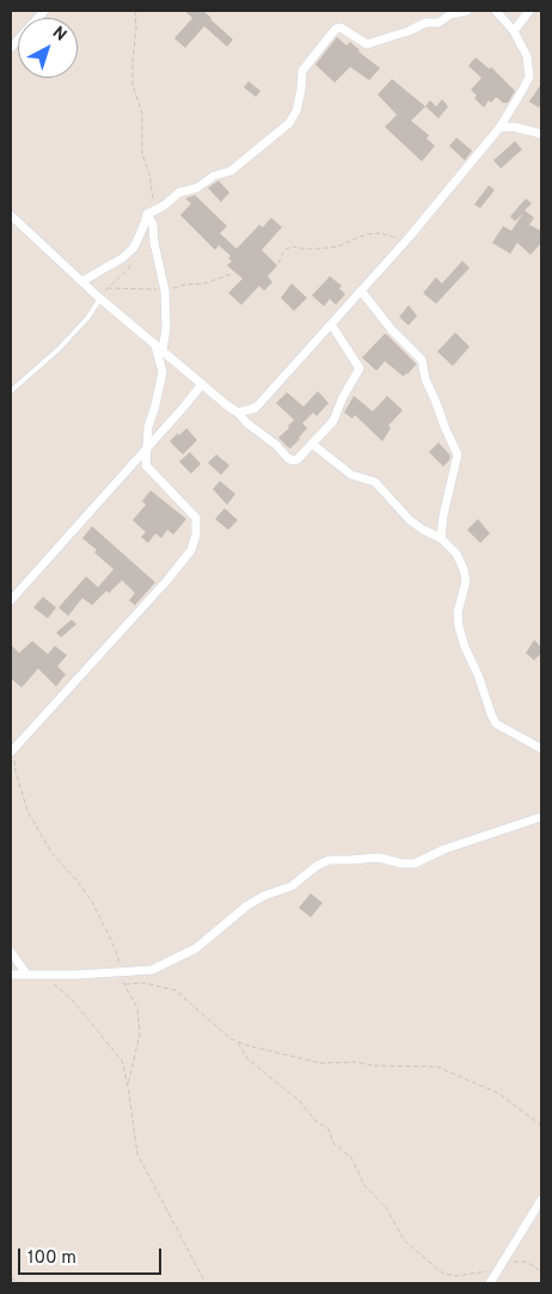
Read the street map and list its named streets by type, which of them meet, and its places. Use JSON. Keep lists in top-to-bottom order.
{
  "scale_bar": "100 m",
  "north": "top right"
}
